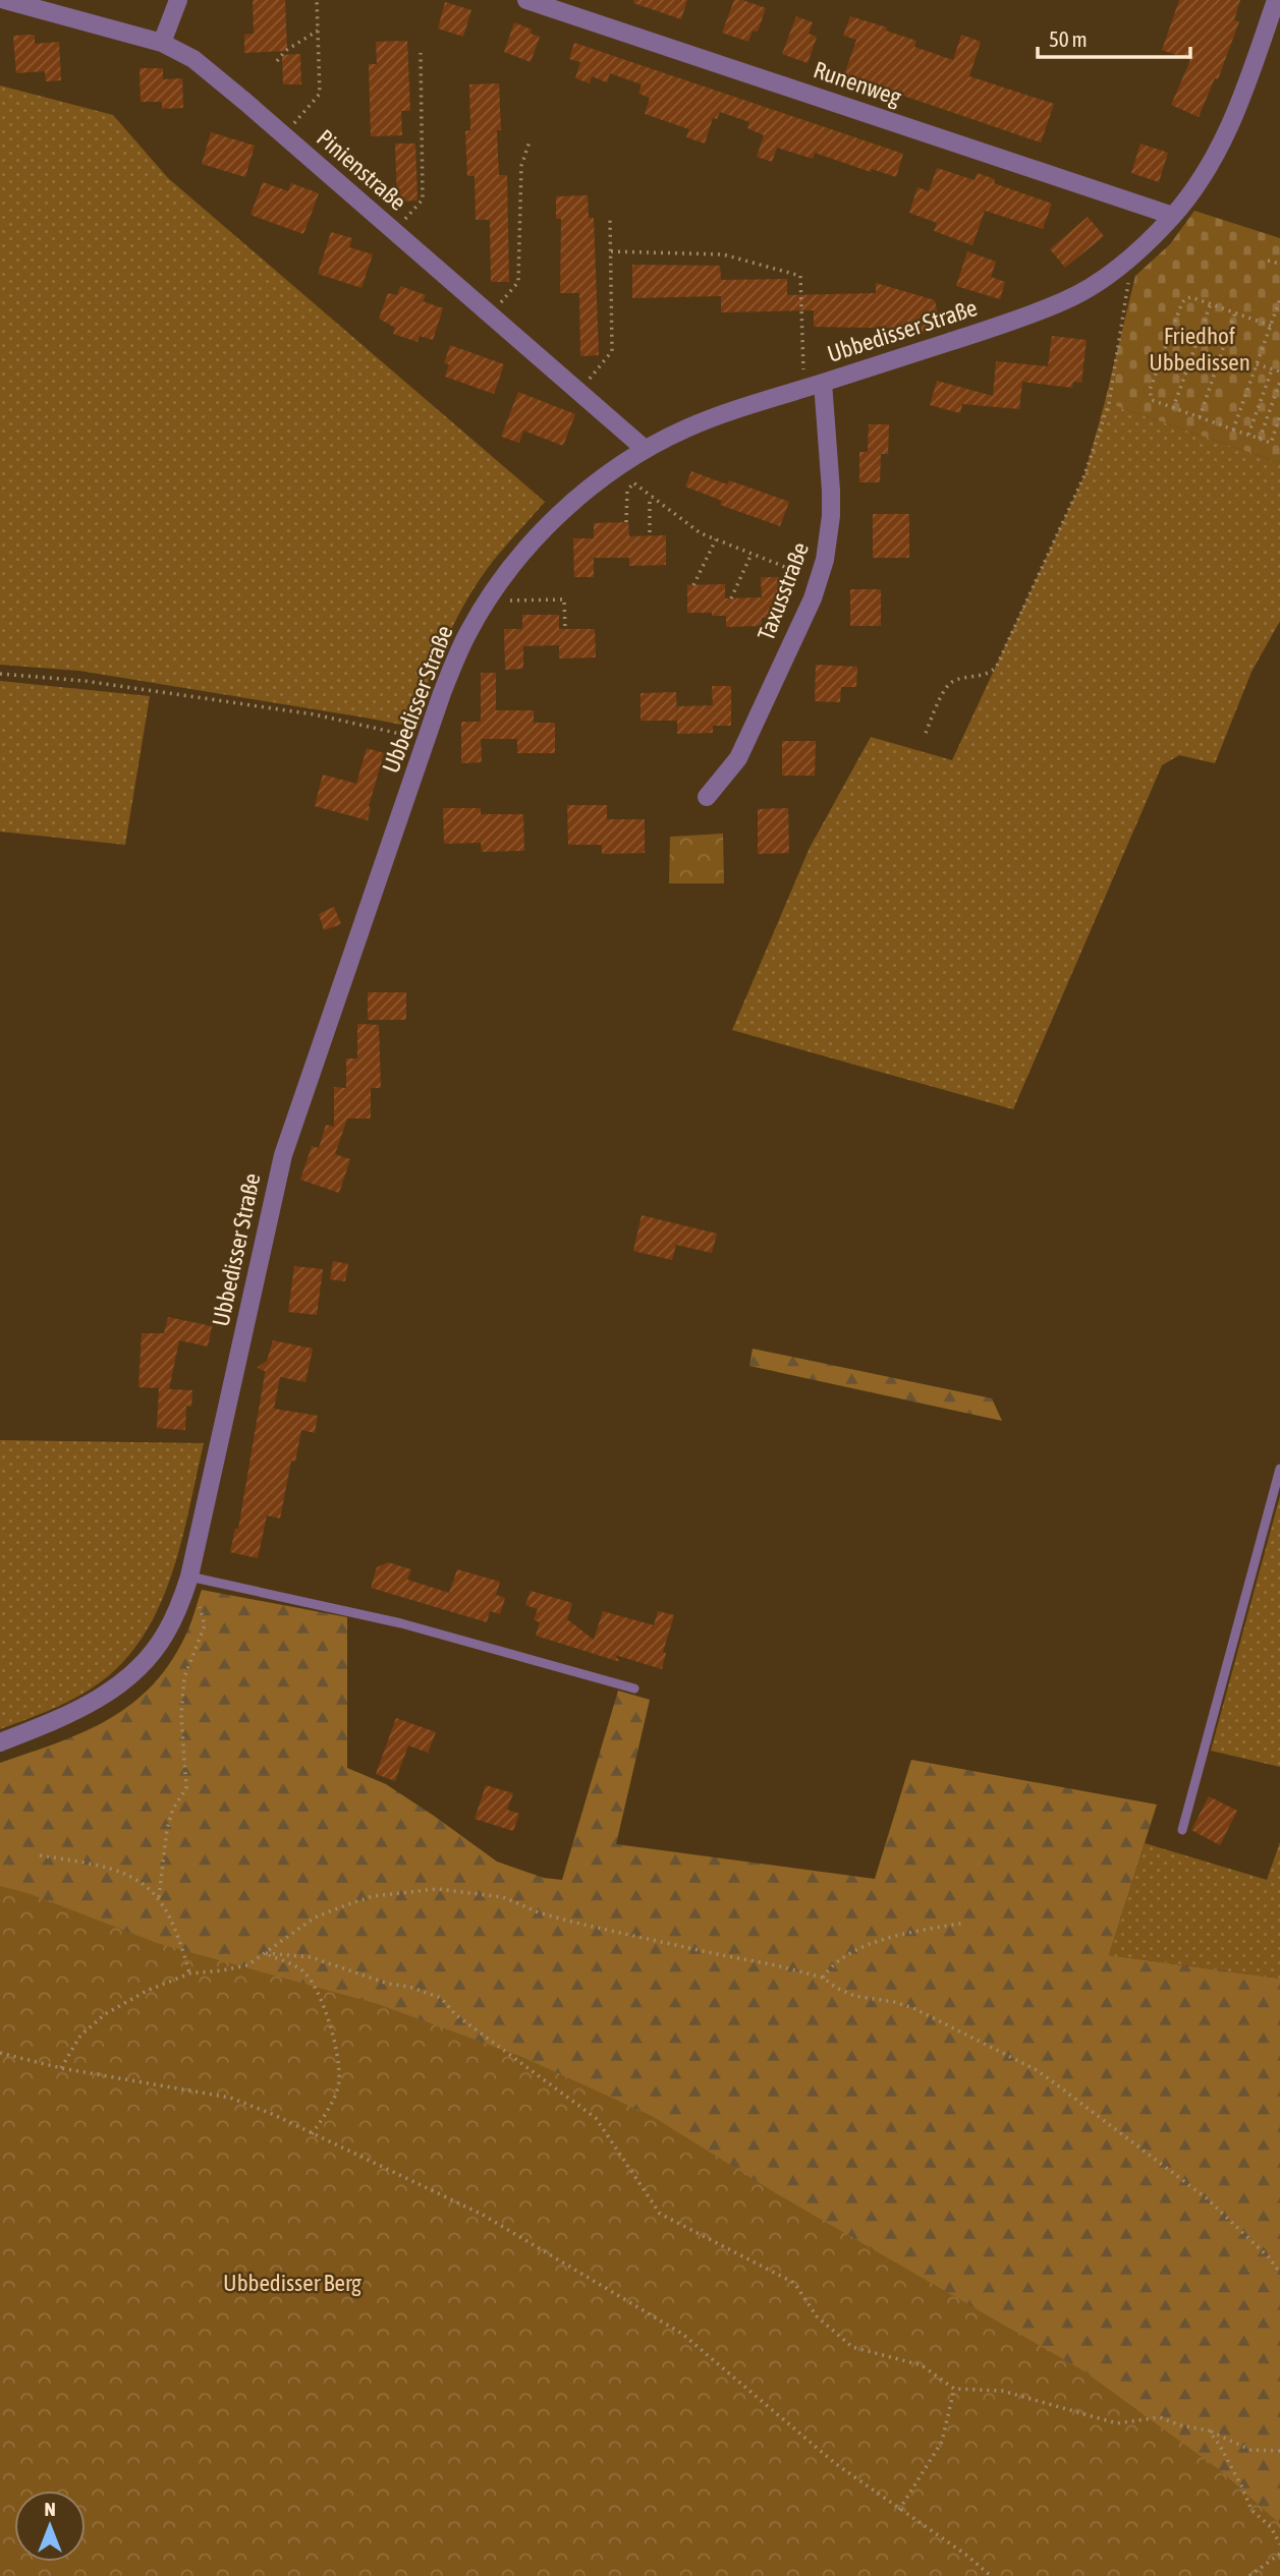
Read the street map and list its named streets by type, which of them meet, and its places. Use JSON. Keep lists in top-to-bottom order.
{
  "streets": {
    "street": [
      "Runenweg",
      "Pinienstraße",
      "Ubbedisser Straße",
      "Taxusstraße"
    ]
  },
  "crossings": [
    ["Runenweg", "Ubbedisser Straße"],
    ["Pinienstraße", "Ubbedisser Straße"],
    ["Ubbedisser Straße", "Taxusstraße"]
  ],
  "parks": ["Friedhof Ubbedissen", "Ubbedisser Berg"],
  "scale_bar": "50 m",
  "north": "top"
}
